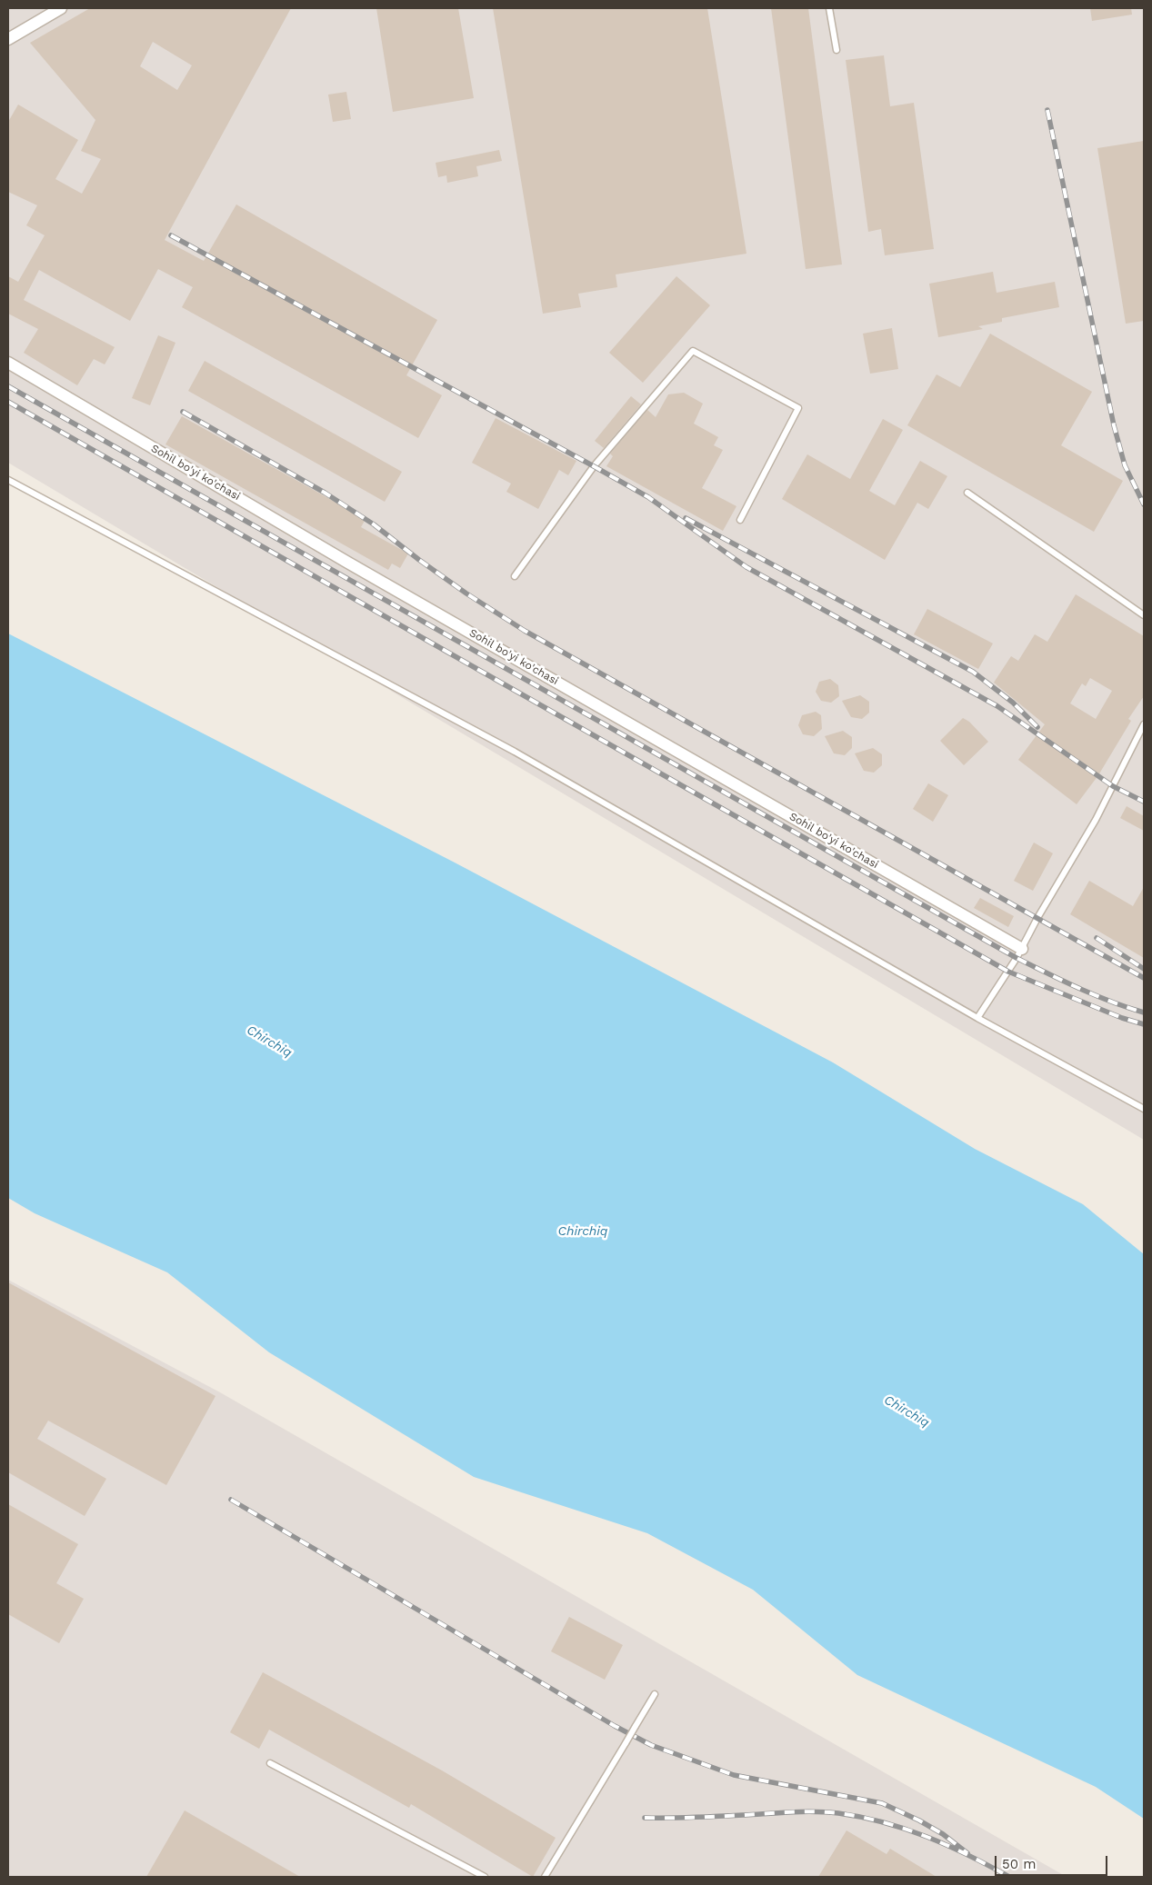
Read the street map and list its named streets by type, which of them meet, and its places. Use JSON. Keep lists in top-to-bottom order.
{
  "streets": {
    "street": ["Sohil bo'yi ko'chasi"]
  },
  "water": ["Chirchiq"],
  "scale_bar": "50 m"
}
